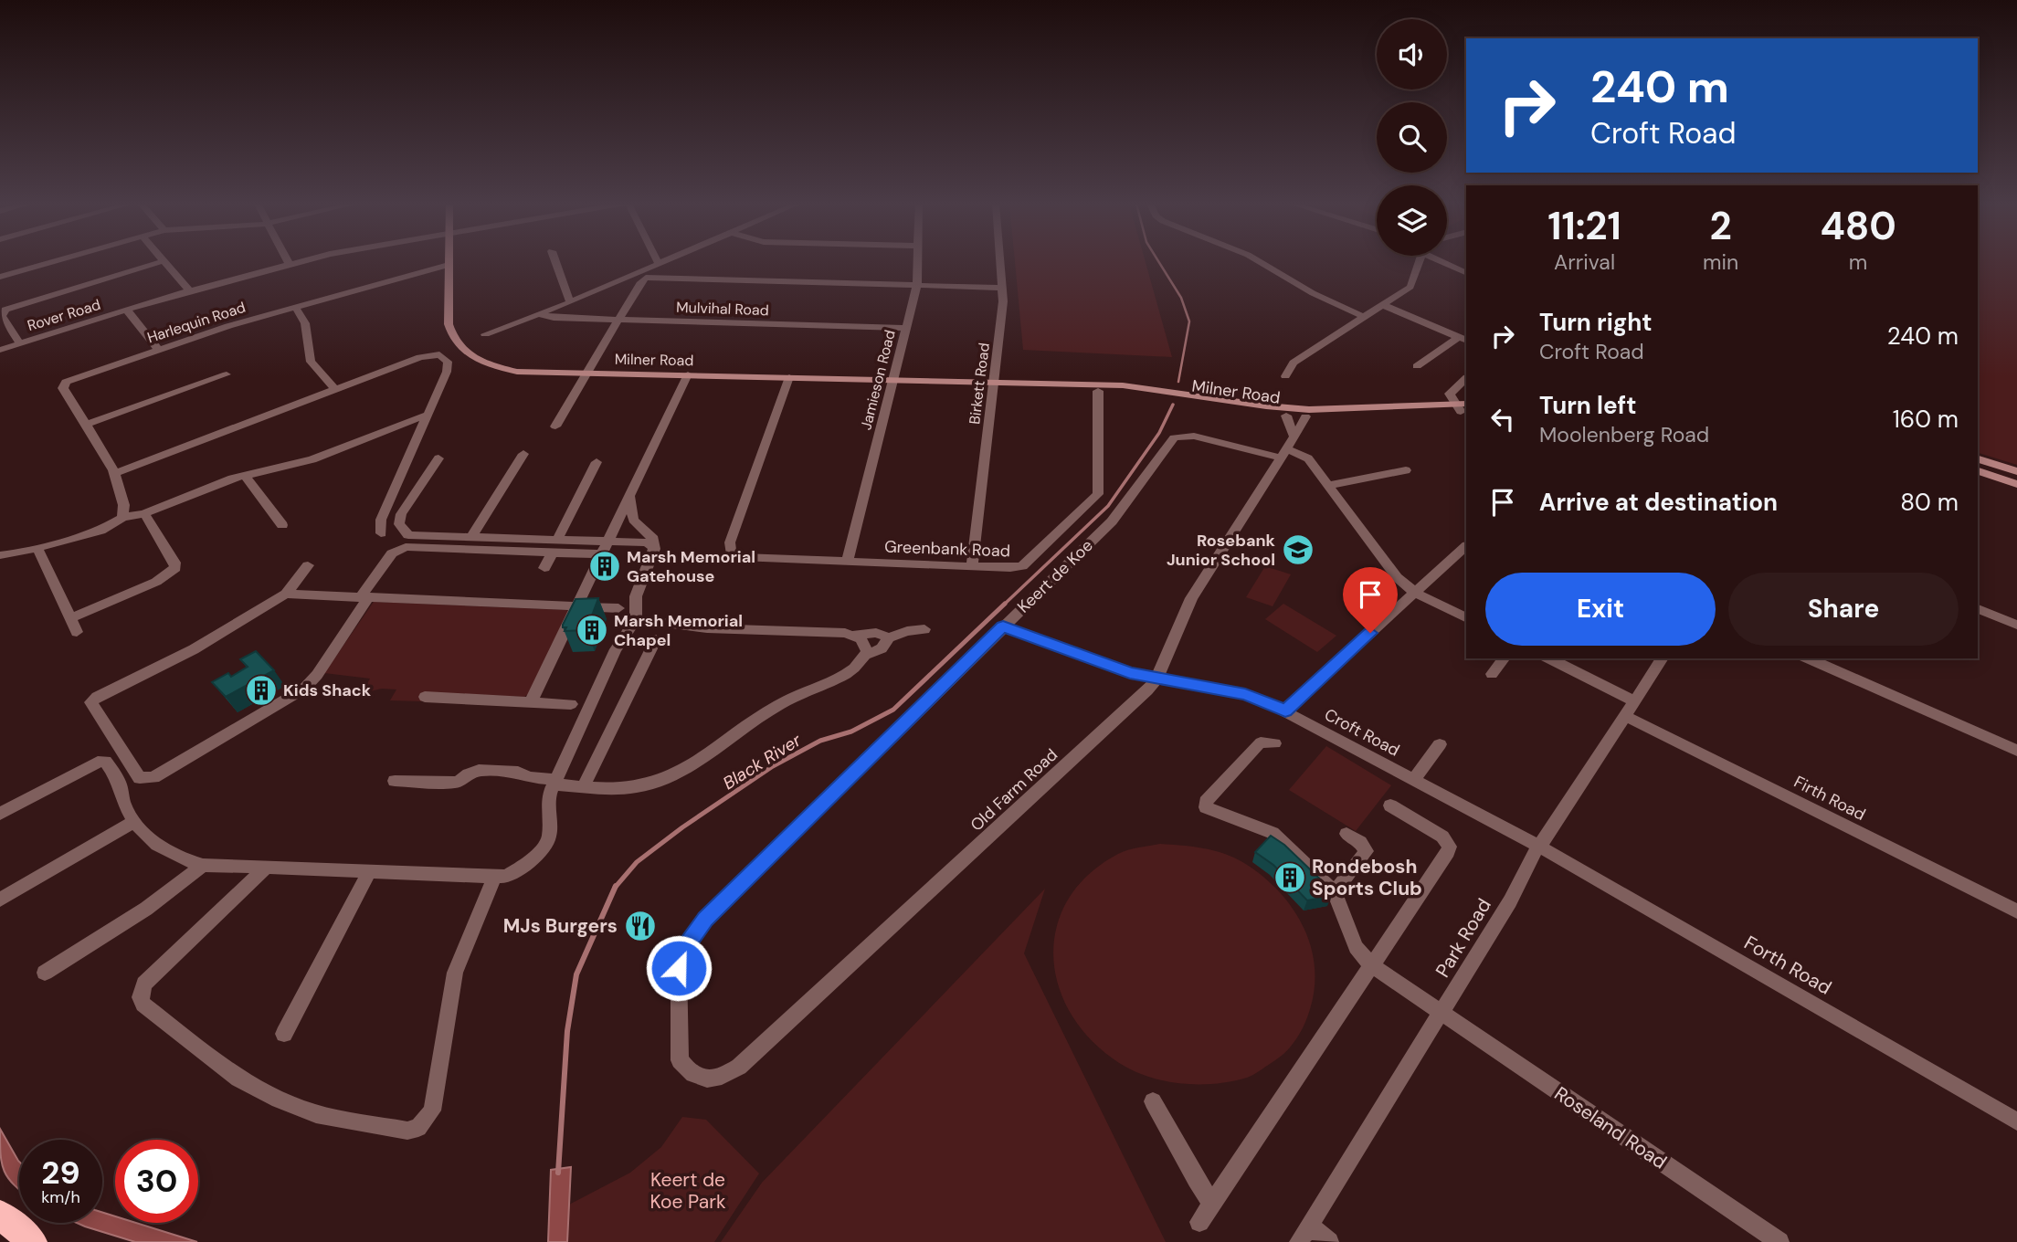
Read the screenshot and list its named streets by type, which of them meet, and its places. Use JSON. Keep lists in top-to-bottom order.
{
  "streets": {
    "main road": ["Milner Road"],
    "street": [
      "Mulvihal Road",
      "Rover Road",
      "Harlequin Road",
      "Jamieson Road",
      "Birkett Road",
      "Greenbank Road",
      "Keert de Koe",
      "Croft Road",
      "Old Farm Road",
      "Firth Road",
      "Park Road",
      "Forth Road",
      "Roseland Road"
    ]
  },
  "crossings": [
    ["Mulvihal Road", "Jamieson Road"],
    ["Harlequin Road", "Milner Road"],
    ["Milner Road", "Jamieson Road"],
    ["Milner Road", "Birkett Road"],
    ["Milner Road", "Greenbank Road"],
    ["Milner Road", "Old Farm Road"],
    ["Jamieson Road", "Greenbank Road"],
    ["Birkett Road", "Greenbank Road"],
    ["Keert de Koe", "Croft Road"],
    ["Keert de Koe", "Old Farm Road"],
    ["Croft Road", "Old Farm Road"],
    ["Croft Road", "Park Road"],
    ["Croft Road", "Forth Road"],
    ["Firth Road", "Park Road"],
    ["Park Road", "Forth Road"],
    ["Park Road", "Roseland Road"]
  ],
  "water": ["Black River"],
  "parks": ["Keert de Koe Park"],
  "places": {
    "school or university": ["Rosebank Junior School"],
    "building": [
      "Marsh Memorial Gatehouse",
      "Marsh Memorial Chapel",
      "Kids Shack",
      "Rondebosh Sports Club"
    ],
    "restaurant": ["MJs Burgers"]
  },
  "page": {
    "turn": ["240 m", "Croft Road"],
    "eta": [
      "11:21",
      "Arrival",
      "2",
      "min",
      "480",
      "m"
    ],
    "list": [
      {
        "name": "Turn right",
        "note": "Croft Road",
        "value": "240 m"
      },
      {
        "name": "Turn left",
        "note": "Moolenberg Road",
        "value": "160 m"
      },
      {
        "name": "Arrive at destination",
        "value": "80 m"
      }
    ],
    "buttons": ["Exit", "Share"],
    "speed": "29 km/h",
    "limit": "30"
  }
}
